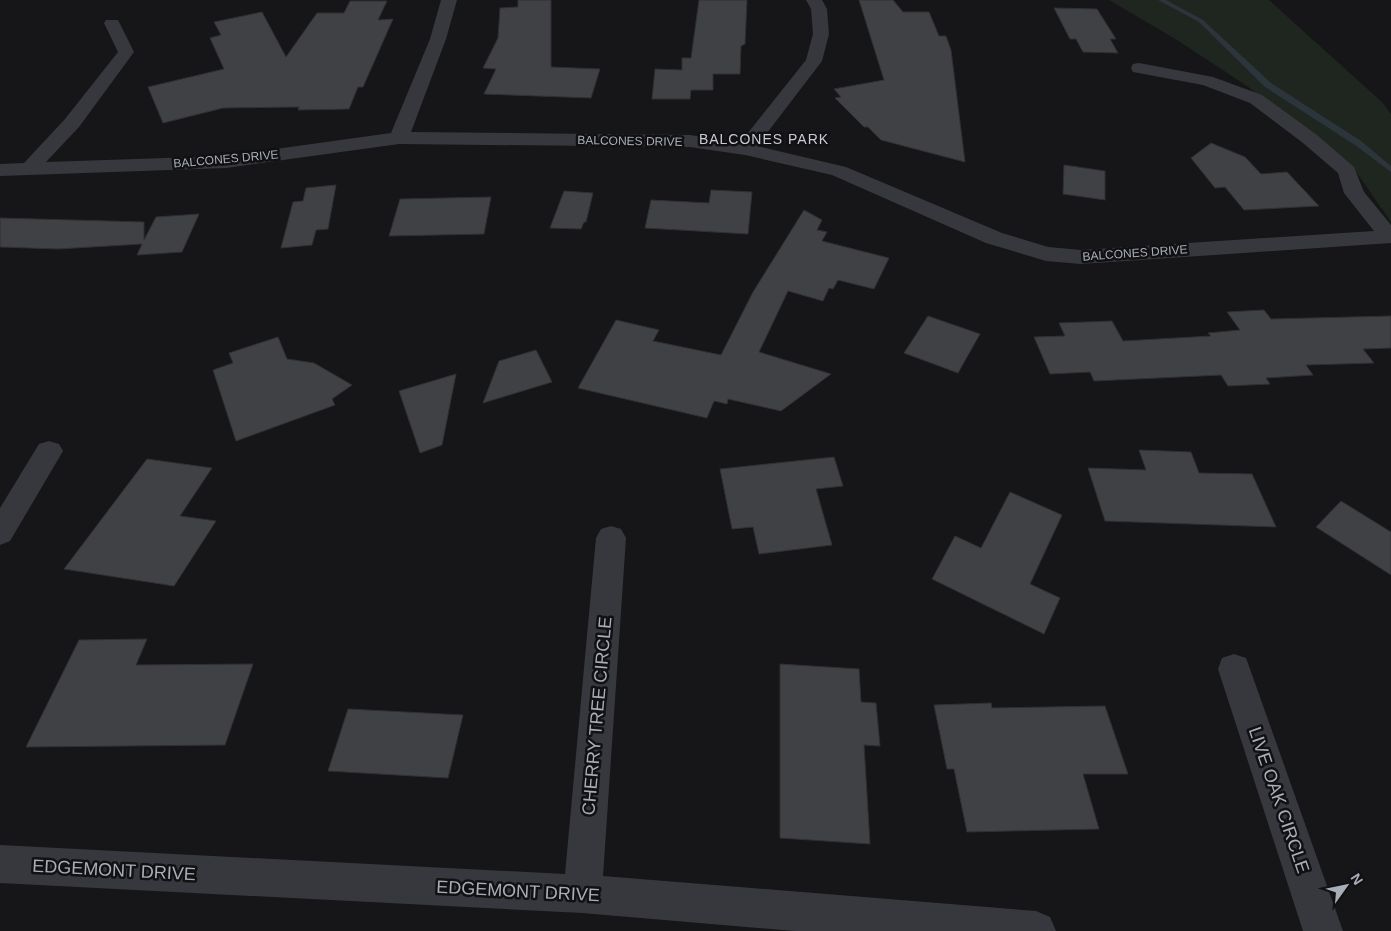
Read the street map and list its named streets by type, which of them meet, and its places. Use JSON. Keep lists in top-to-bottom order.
{
  "streets": {
    "street": [
      "BALCONES DRIVE",
      "CHERRY TREE CIRCLE",
      "LIVE OAK CIRCLE",
      "EDGEMONT DRIVE"
    ]
  },
  "crossings": [
    ["CHERRY TREE CIRCLE", "EDGEMONT DRIVE"]
  ],
  "districts": ["BALCONES PARK"],
  "north": "top right"
}
